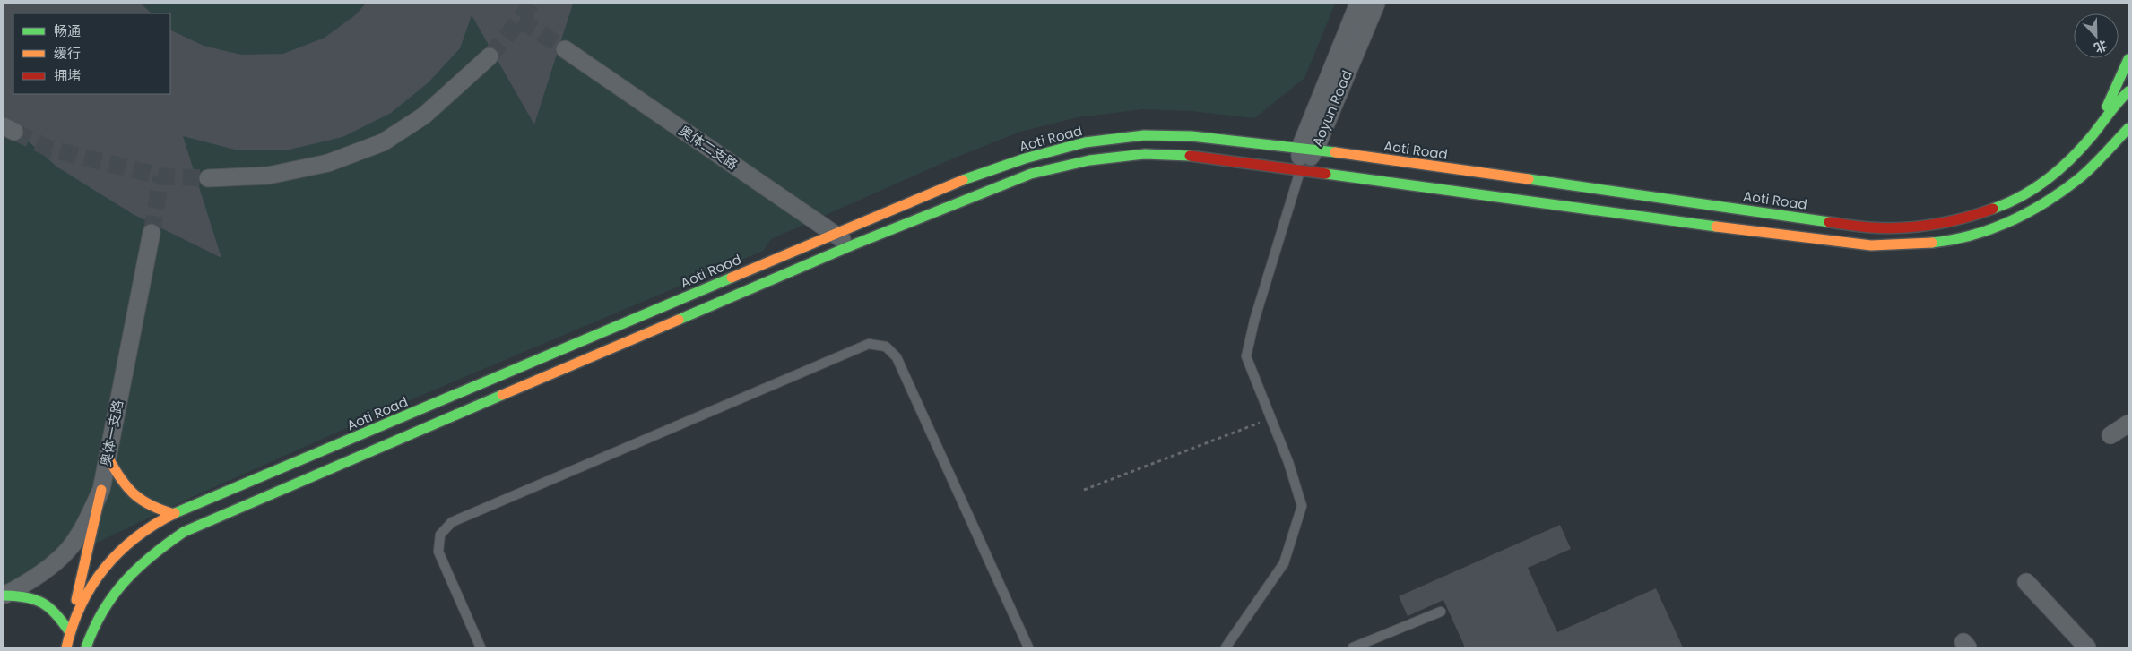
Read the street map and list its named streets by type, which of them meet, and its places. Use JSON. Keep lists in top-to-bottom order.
{
  "streets": {
    "main road": ["Aoti Road"],
    "street": ["Aoyun Road", "奥体二支路", "奥体一支路"]
  },
  "crossings": [
    ["Aoyun Road", "Aoti Road"],
    ["Aoti Road", "奥体二支路"]
  ],
  "legend": ["畅通", "缓行", "拥堵"],
  "north": "bottom right"
}
